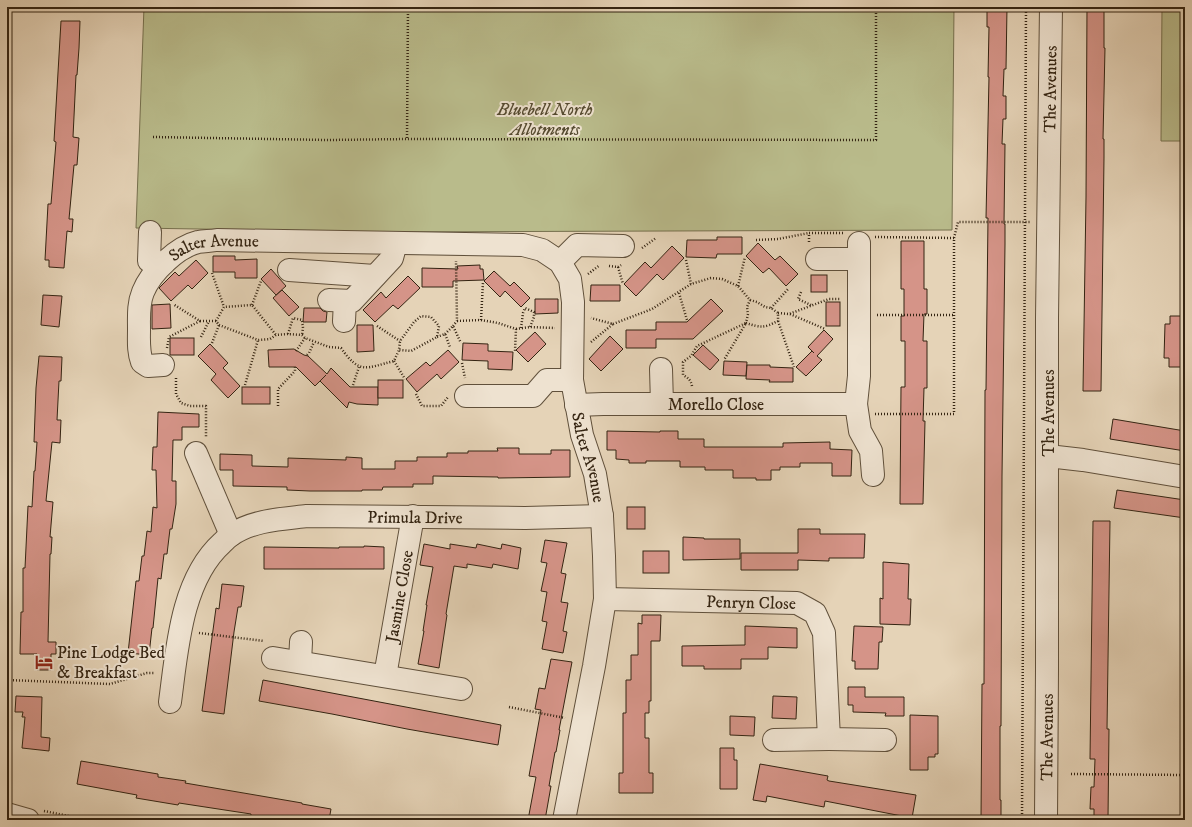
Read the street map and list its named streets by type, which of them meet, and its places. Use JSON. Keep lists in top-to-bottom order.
{
  "streets": {
    "street": [
      "The Avenues",
      "Salter Avenue",
      "Morello Close",
      "Primula Drive",
      "Jasmine Close",
      "Penryn Close"
    ]
  },
  "crossings": [
    ["Salter Avenue", "Morello Close"],
    ["Salter Avenue", "Primula Drive"],
    ["Salter Avenue", "Penryn Close"],
    ["Primula Drive", "Jasmine Close"]
  ],
  "parks": ["Bluebell North Allotments"],
  "places": {
    "hotel": ["Pine Lodge Bed & Breakfast"]
  }
}
